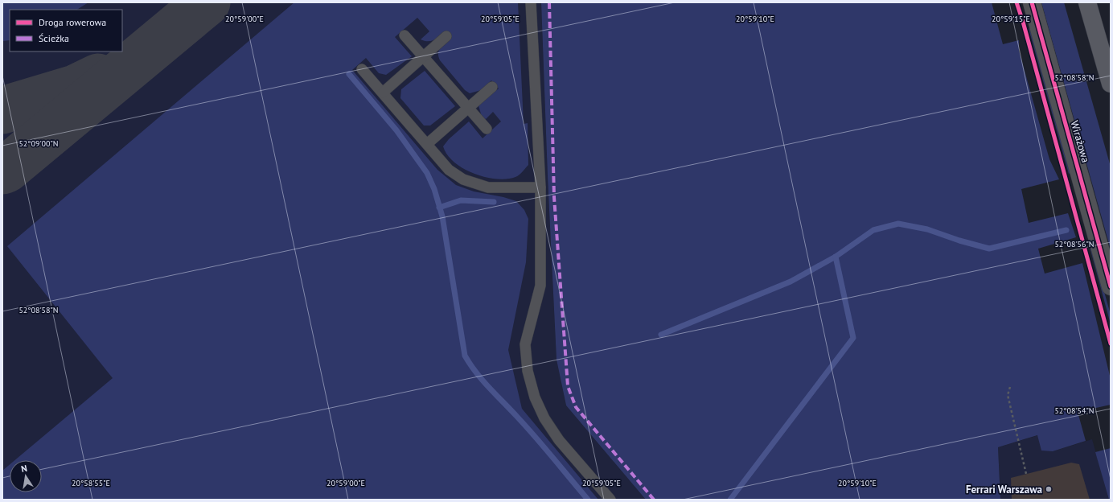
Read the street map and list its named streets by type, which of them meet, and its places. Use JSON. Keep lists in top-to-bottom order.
{
  "streets": {
    "street": ["Wirażowa"]
  },
  "places": ["Ferrari Warszawa"],
  "legend": ["Droga rowerowa", "Ścieżka"],
  "north": "top",
  "coordinates": [
    "20°59'00\"E",
    "20°59'05\"E",
    "20°59'10\"E",
    "20°59'15\"E",
    "52°08'58\"N",
    "52°09'00\"N",
    "52°08'56\"N",
    "52°08'54\"N",
    "20°58'55\"E"
  ]
}
